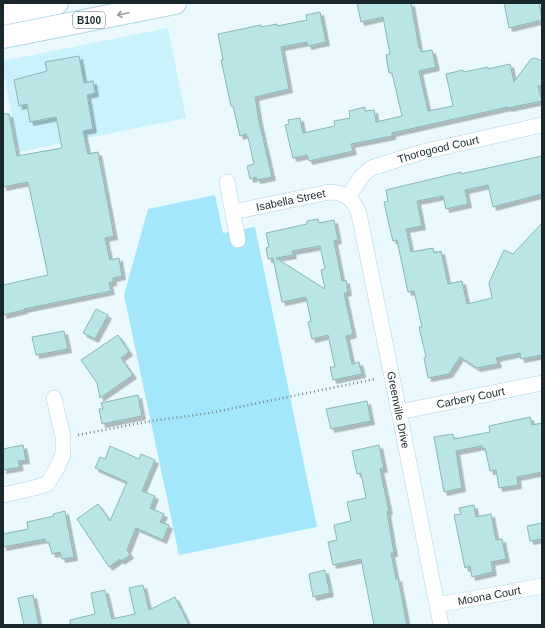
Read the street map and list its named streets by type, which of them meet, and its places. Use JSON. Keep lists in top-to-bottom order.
{
  "streets": {
    "main road": ["B100"],
    "street": [
      "Thorogood Court",
      "Isabella Street",
      "Carbery Court",
      "Greenville Drive",
      "Moona Court"
    ]
  },
  "crossings": [
    ["Thorogood Court", "Isabella Street"],
    ["Thorogood Court", "Greenville Drive"],
    ["Isabella Street", "Greenville Drive"],
    ["Carbery Court", "Greenville Drive"],
    ["Greenville Drive", "Moona Court"]
  ]
}
